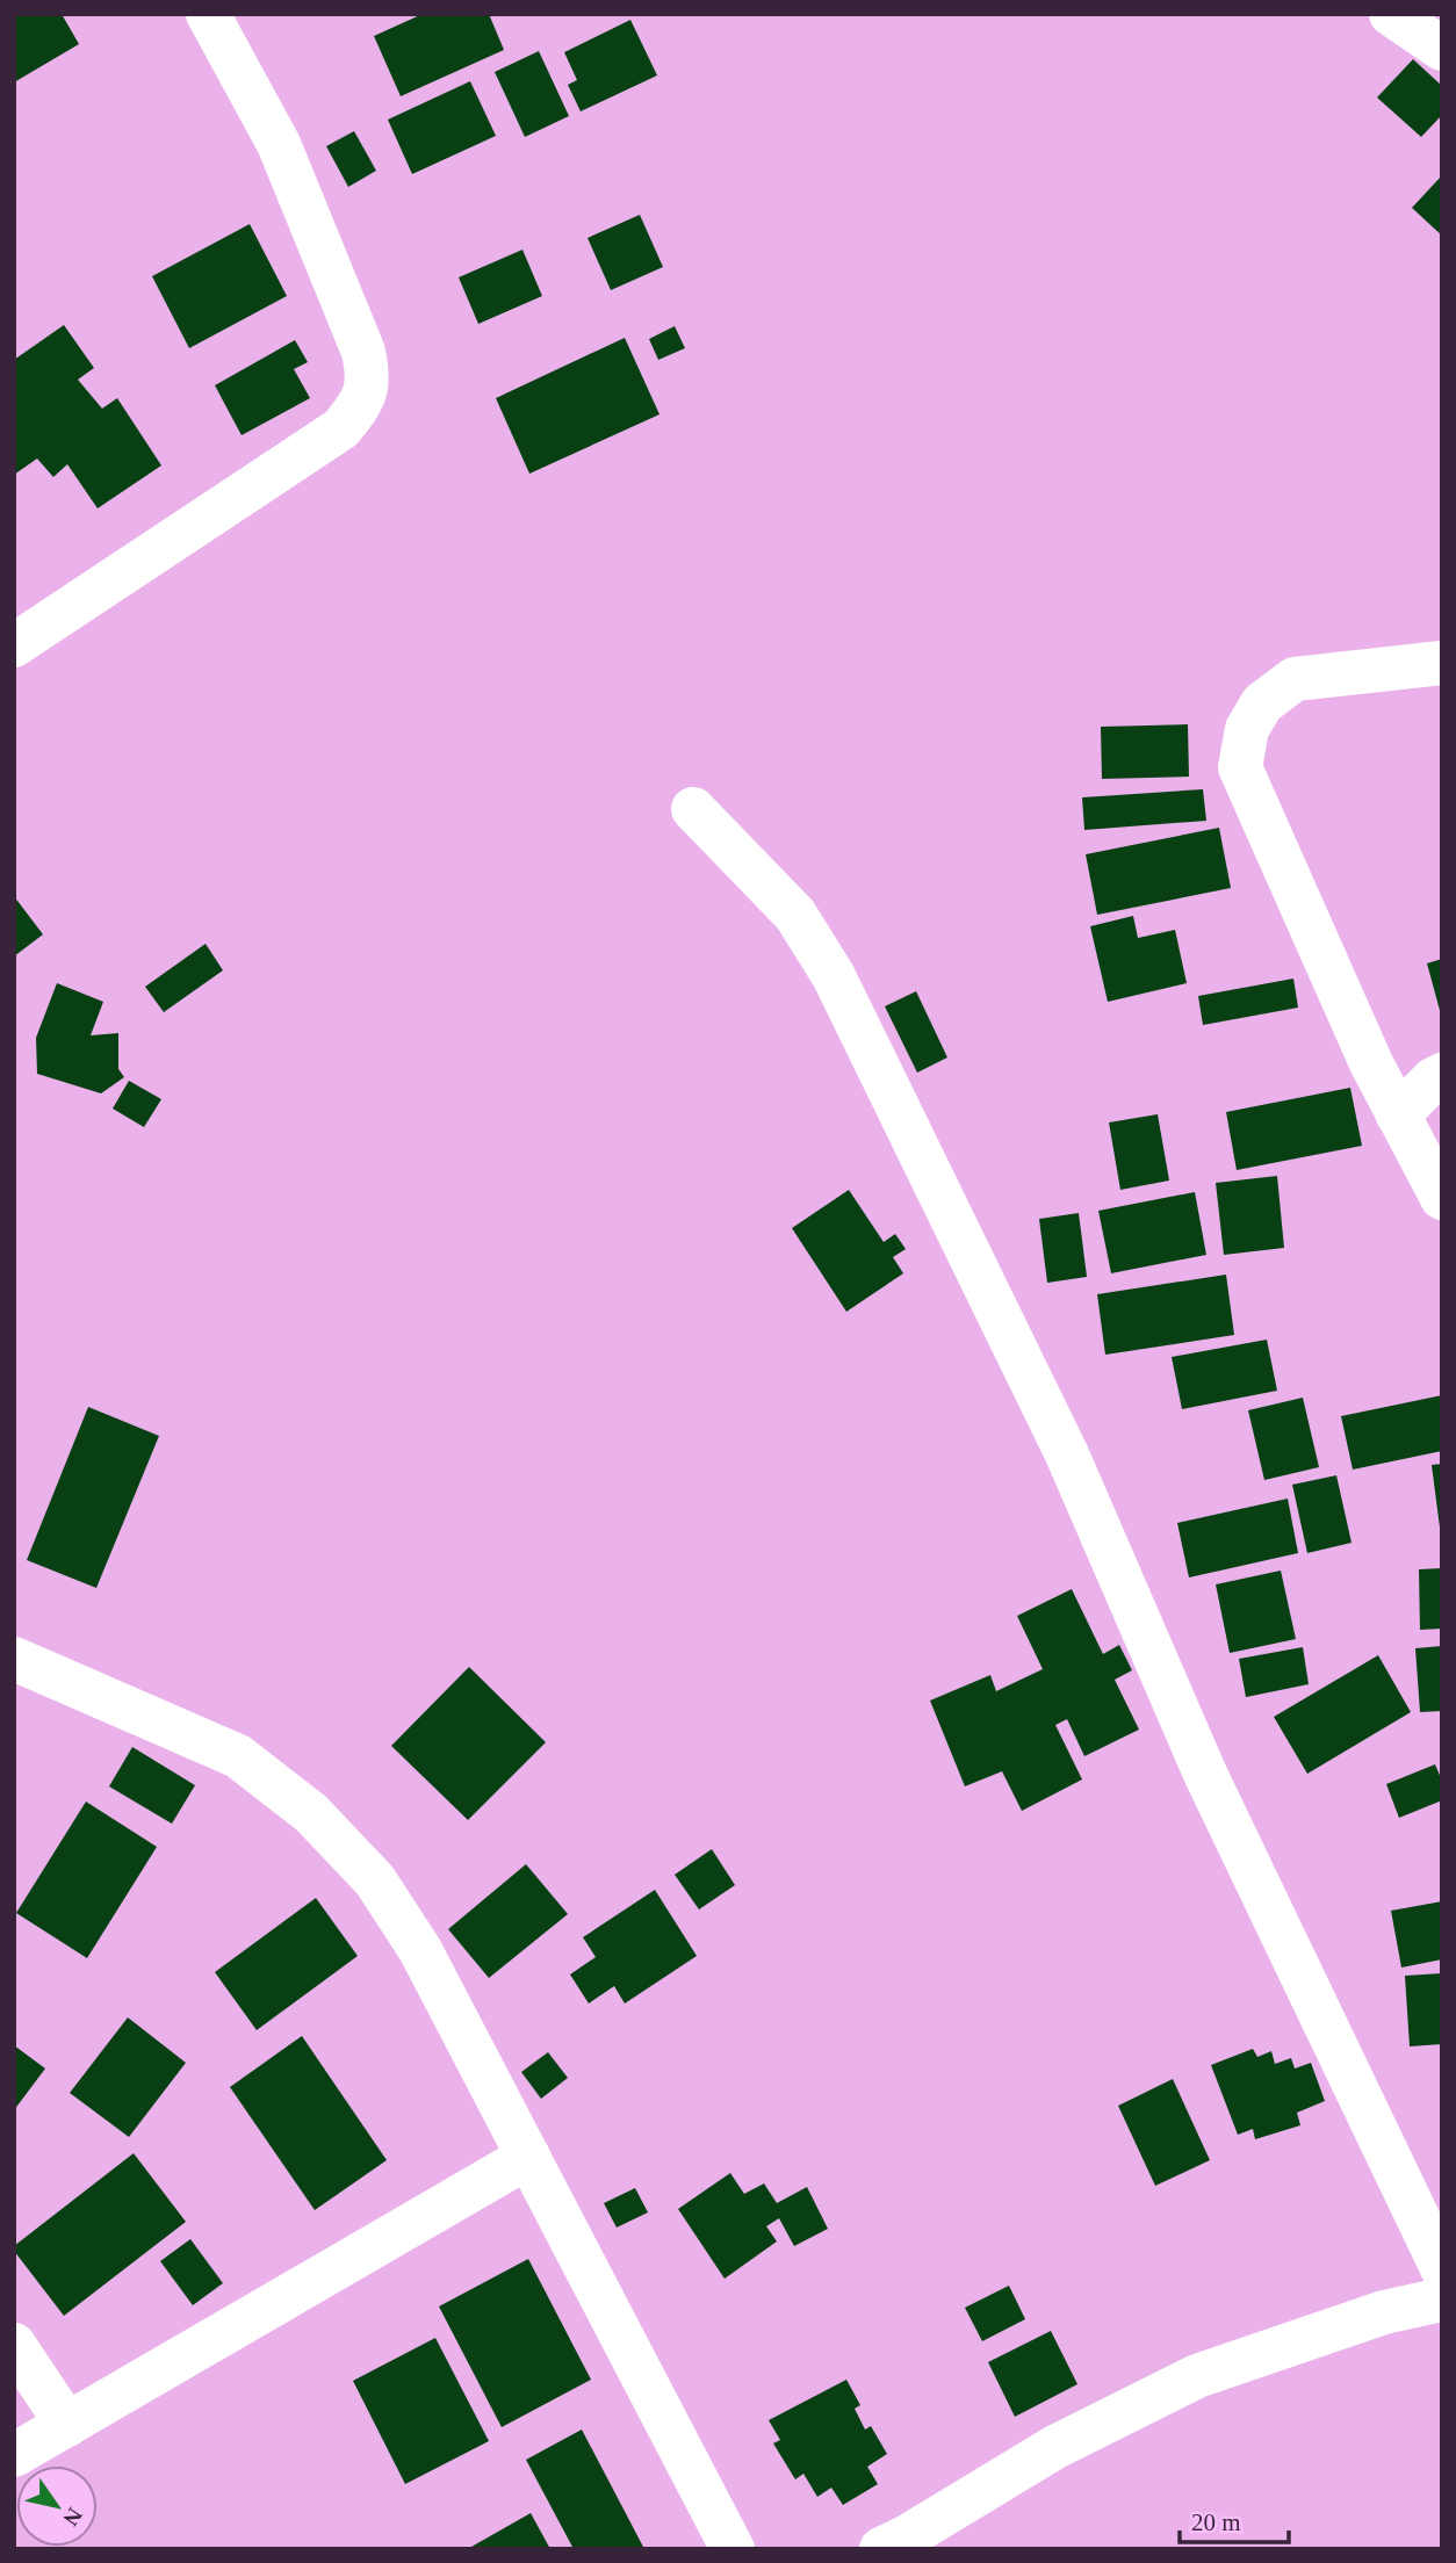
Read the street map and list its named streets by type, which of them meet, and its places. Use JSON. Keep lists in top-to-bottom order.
{
  "scale_bar": "20 m",
  "north": "bottom right"
}
